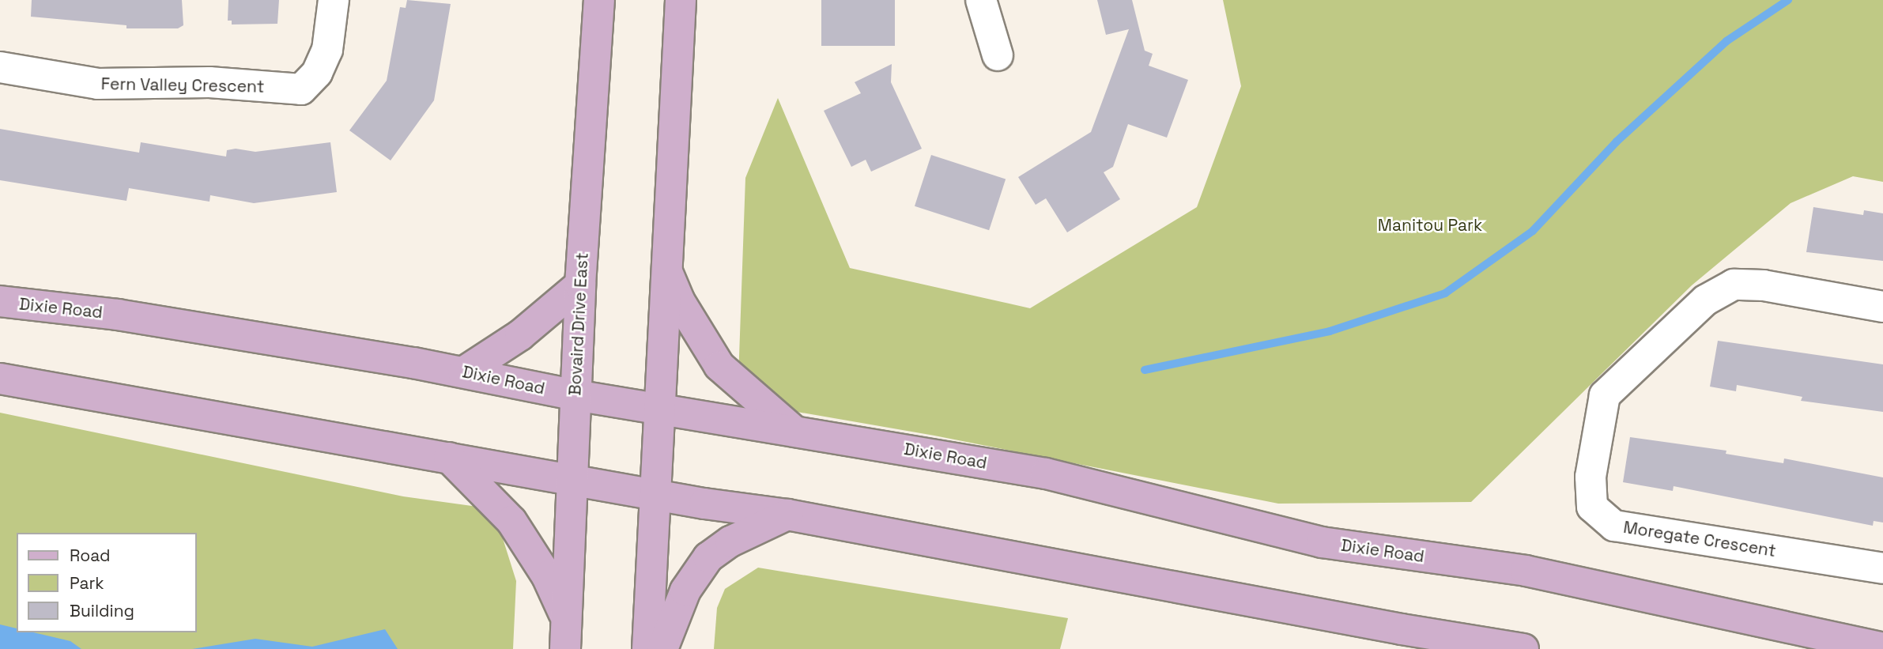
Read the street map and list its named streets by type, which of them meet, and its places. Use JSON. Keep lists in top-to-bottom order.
{
  "streets": {
    "main road": ["Dixie Road", "Bovaird Drive East"],
    "street": ["Fern Valley Crescent", "Moregate Crescent"]
  },
  "crossings": [
    ["Dixie Road", "Bovaird Drive East"]
  ],
  "parks": ["Manitou Park"],
  "legend": ["Road", "Park", "Building"]
}
